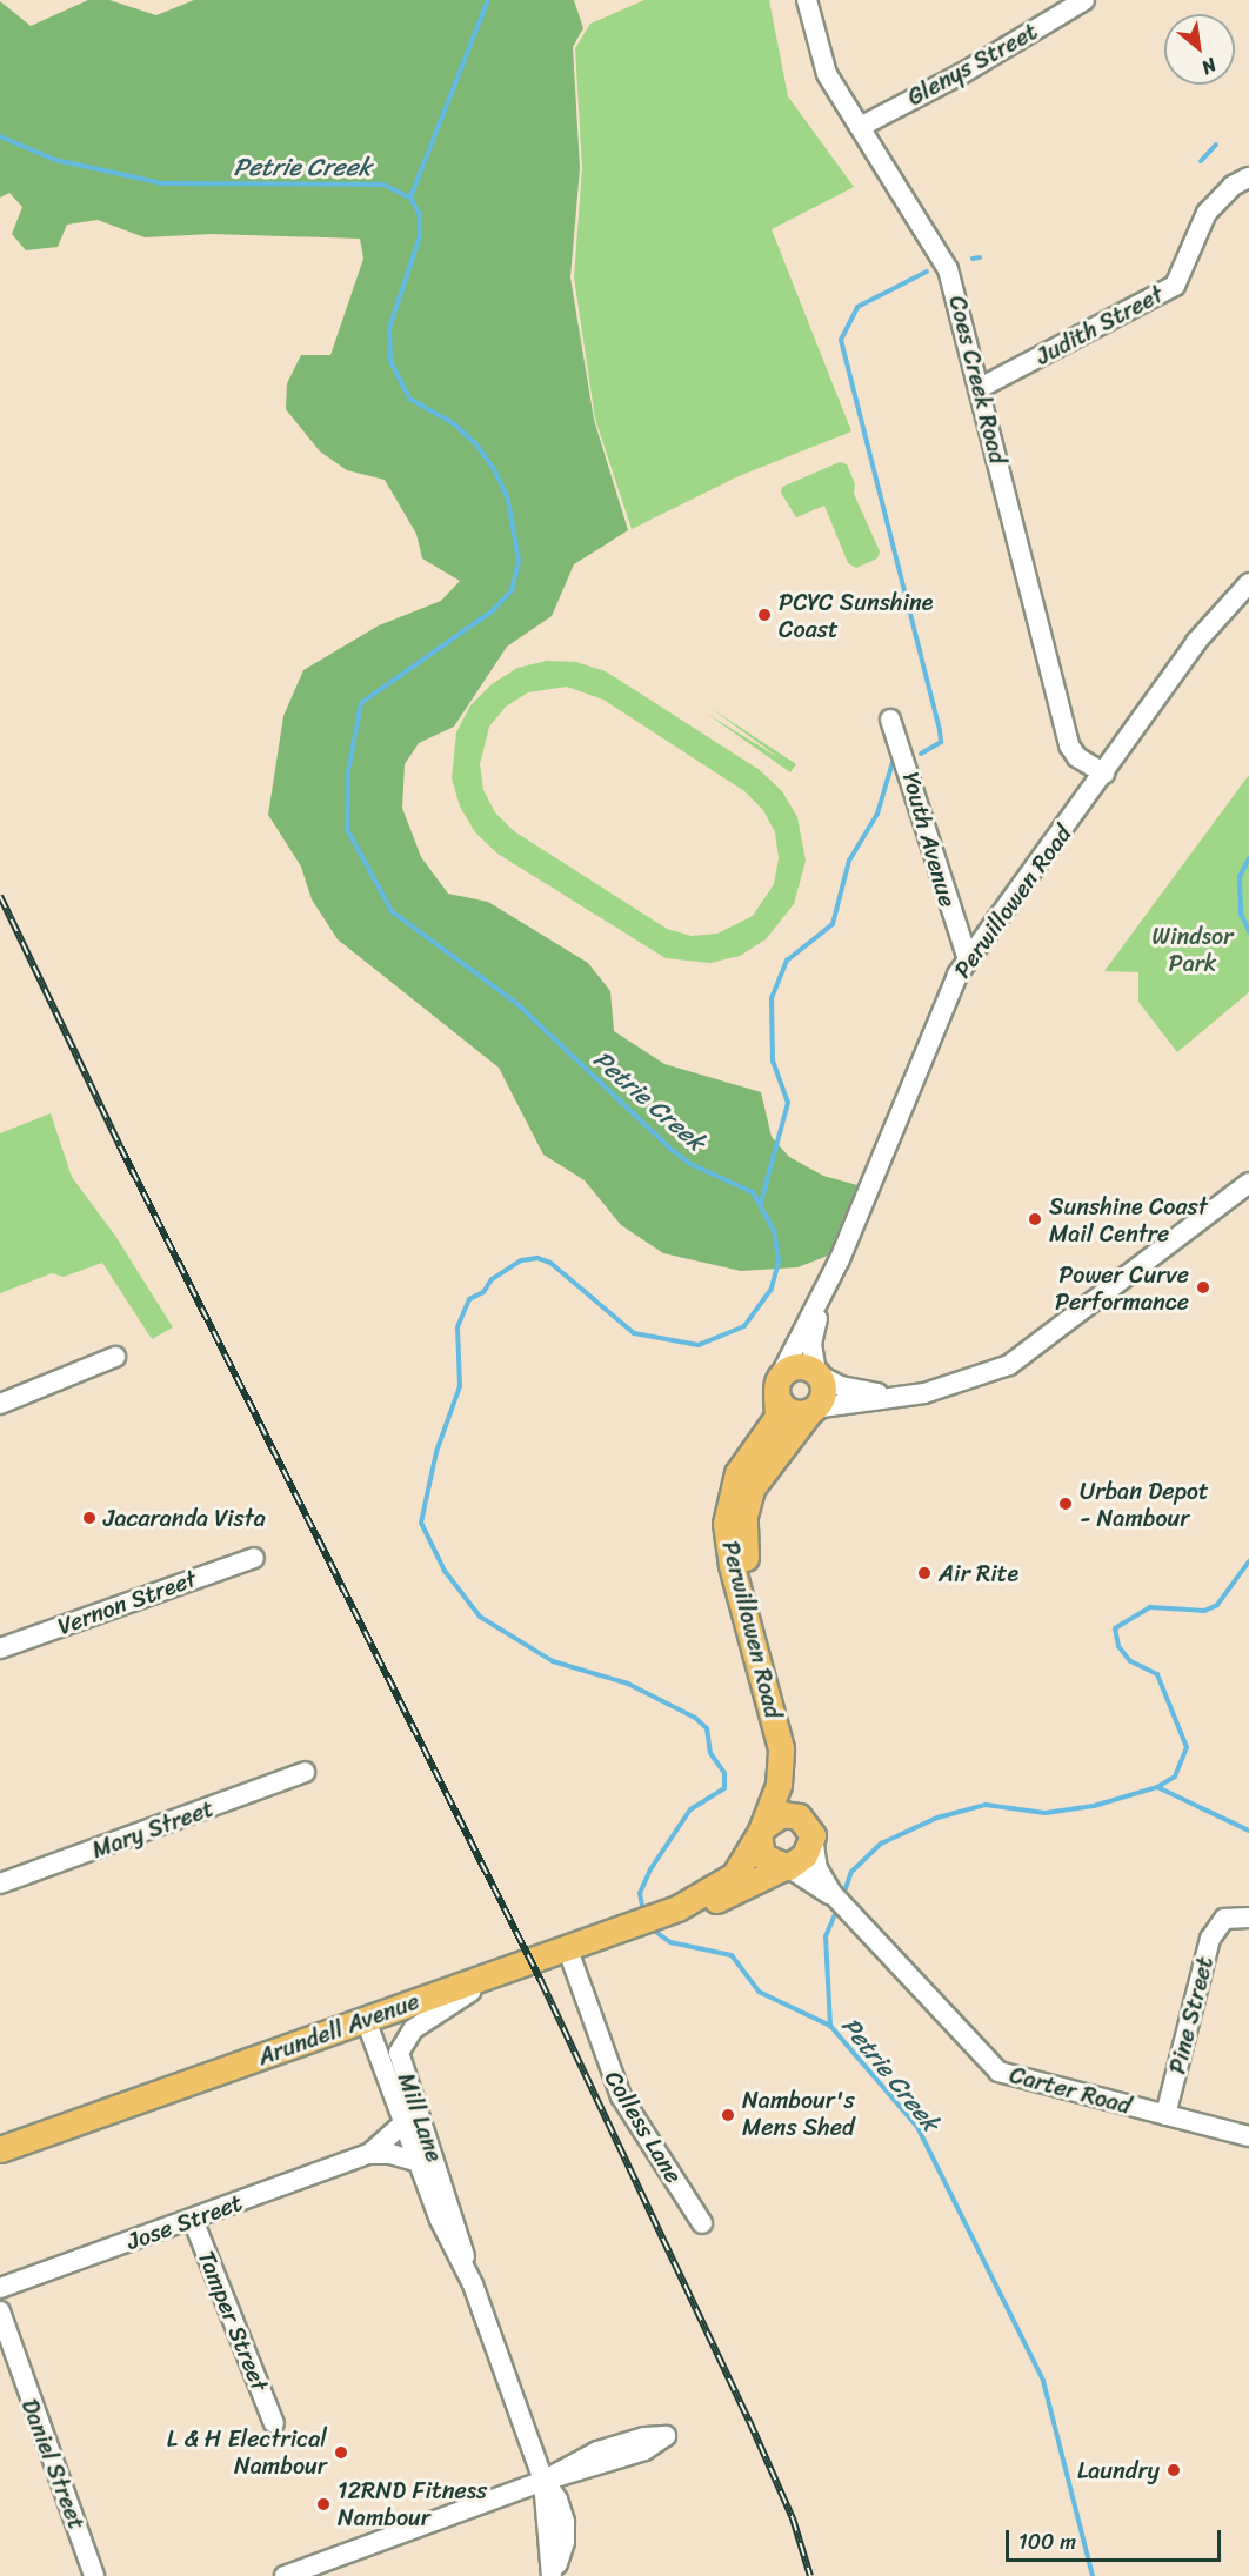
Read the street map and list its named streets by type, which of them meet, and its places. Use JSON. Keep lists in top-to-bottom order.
{
  "streets": {
    "main road": ["Perwillowen Road", "Arundell Avenue"],
    "street": [
      "Glenys Street",
      "Judith Street",
      "Coes Creek Road",
      "Youth Avenue",
      "Vernon Street",
      "Mary Street",
      "Pine Street",
      "Carter Road",
      "Mill Lane",
      "Colless Lane",
      "Jose Street",
      "Tamper Street",
      "Daniel Street"
    ]
  },
  "crossings": [
    ["Glenys Street", "Coes Creek Road"],
    ["Judith Street", "Coes Creek Road"],
    ["Coes Creek Road", "Perwillowen Road"],
    ["Youth Avenue", "Perwillowen Road"],
    ["Perwillowen Road", "Arundell Avenue"],
    ["Perwillowen Road", "Carter Road"],
    ["Pine Street", "Carter Road"],
    ["Arundell Avenue", "Carter Road"],
    ["Arundell Avenue", "Mill Lane"],
    ["Arundell Avenue", "Colless Lane"],
    ["Mill Lane", "Jose Street"],
    ["Jose Street", "Tamper Street"]
  ],
  "water": ["Petrie Creek"],
  "parks": ["Windsor Park"],
  "places": [
    "PCYC Sunshine Coast",
    "Sunshine Coast Mail Centre",
    "Power Curve Performance",
    "Urban Depot - Nambour",
    "Jacaranda Vista",
    "Air Rite",
    "Nambour's Mens Shed",
    "L & H Electrical Nambour",
    "Laundry",
    "12RND Fitness Nambour"
  ],
  "scale_bar": "100 m",
  "north": "bottom right"
}
